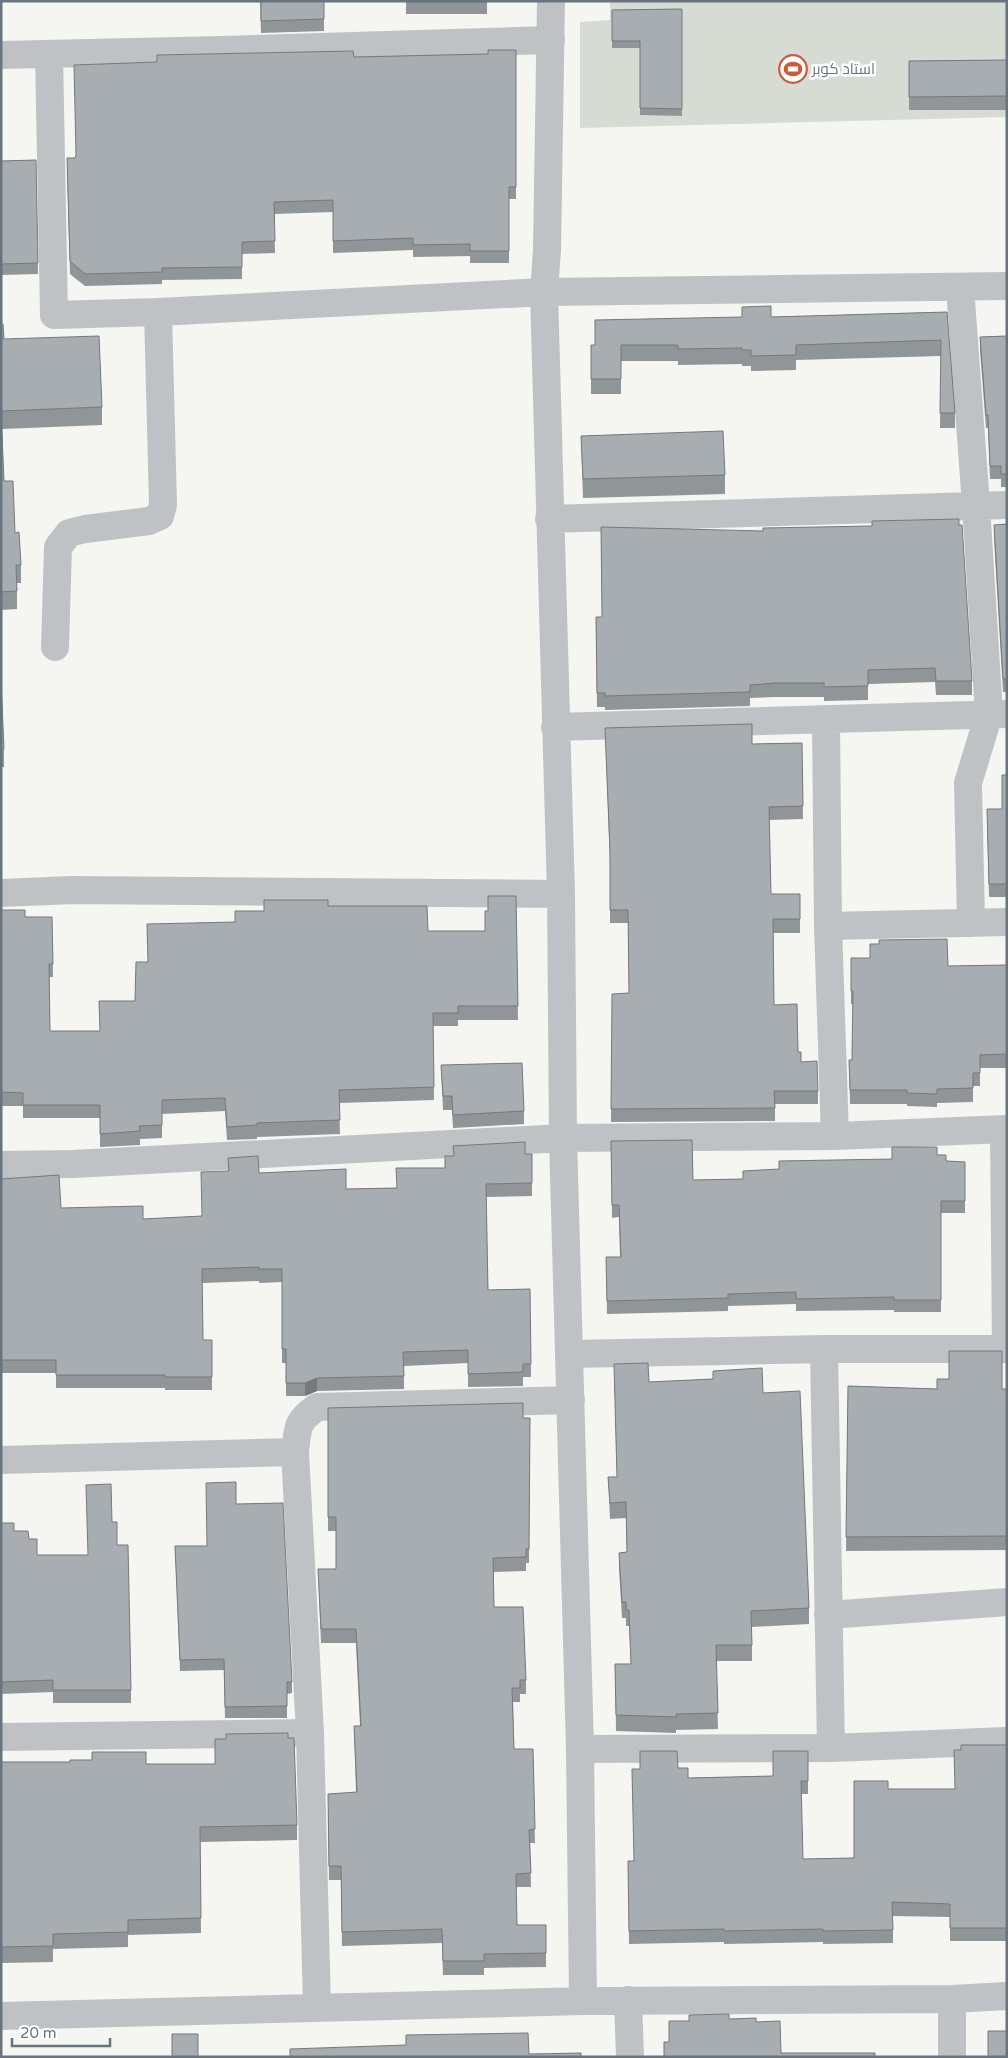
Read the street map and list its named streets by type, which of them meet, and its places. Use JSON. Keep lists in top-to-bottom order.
{
  "places": {
    "sports": ["استاد كوبر"]
  },
  "scale_bar": "20 m"
}
